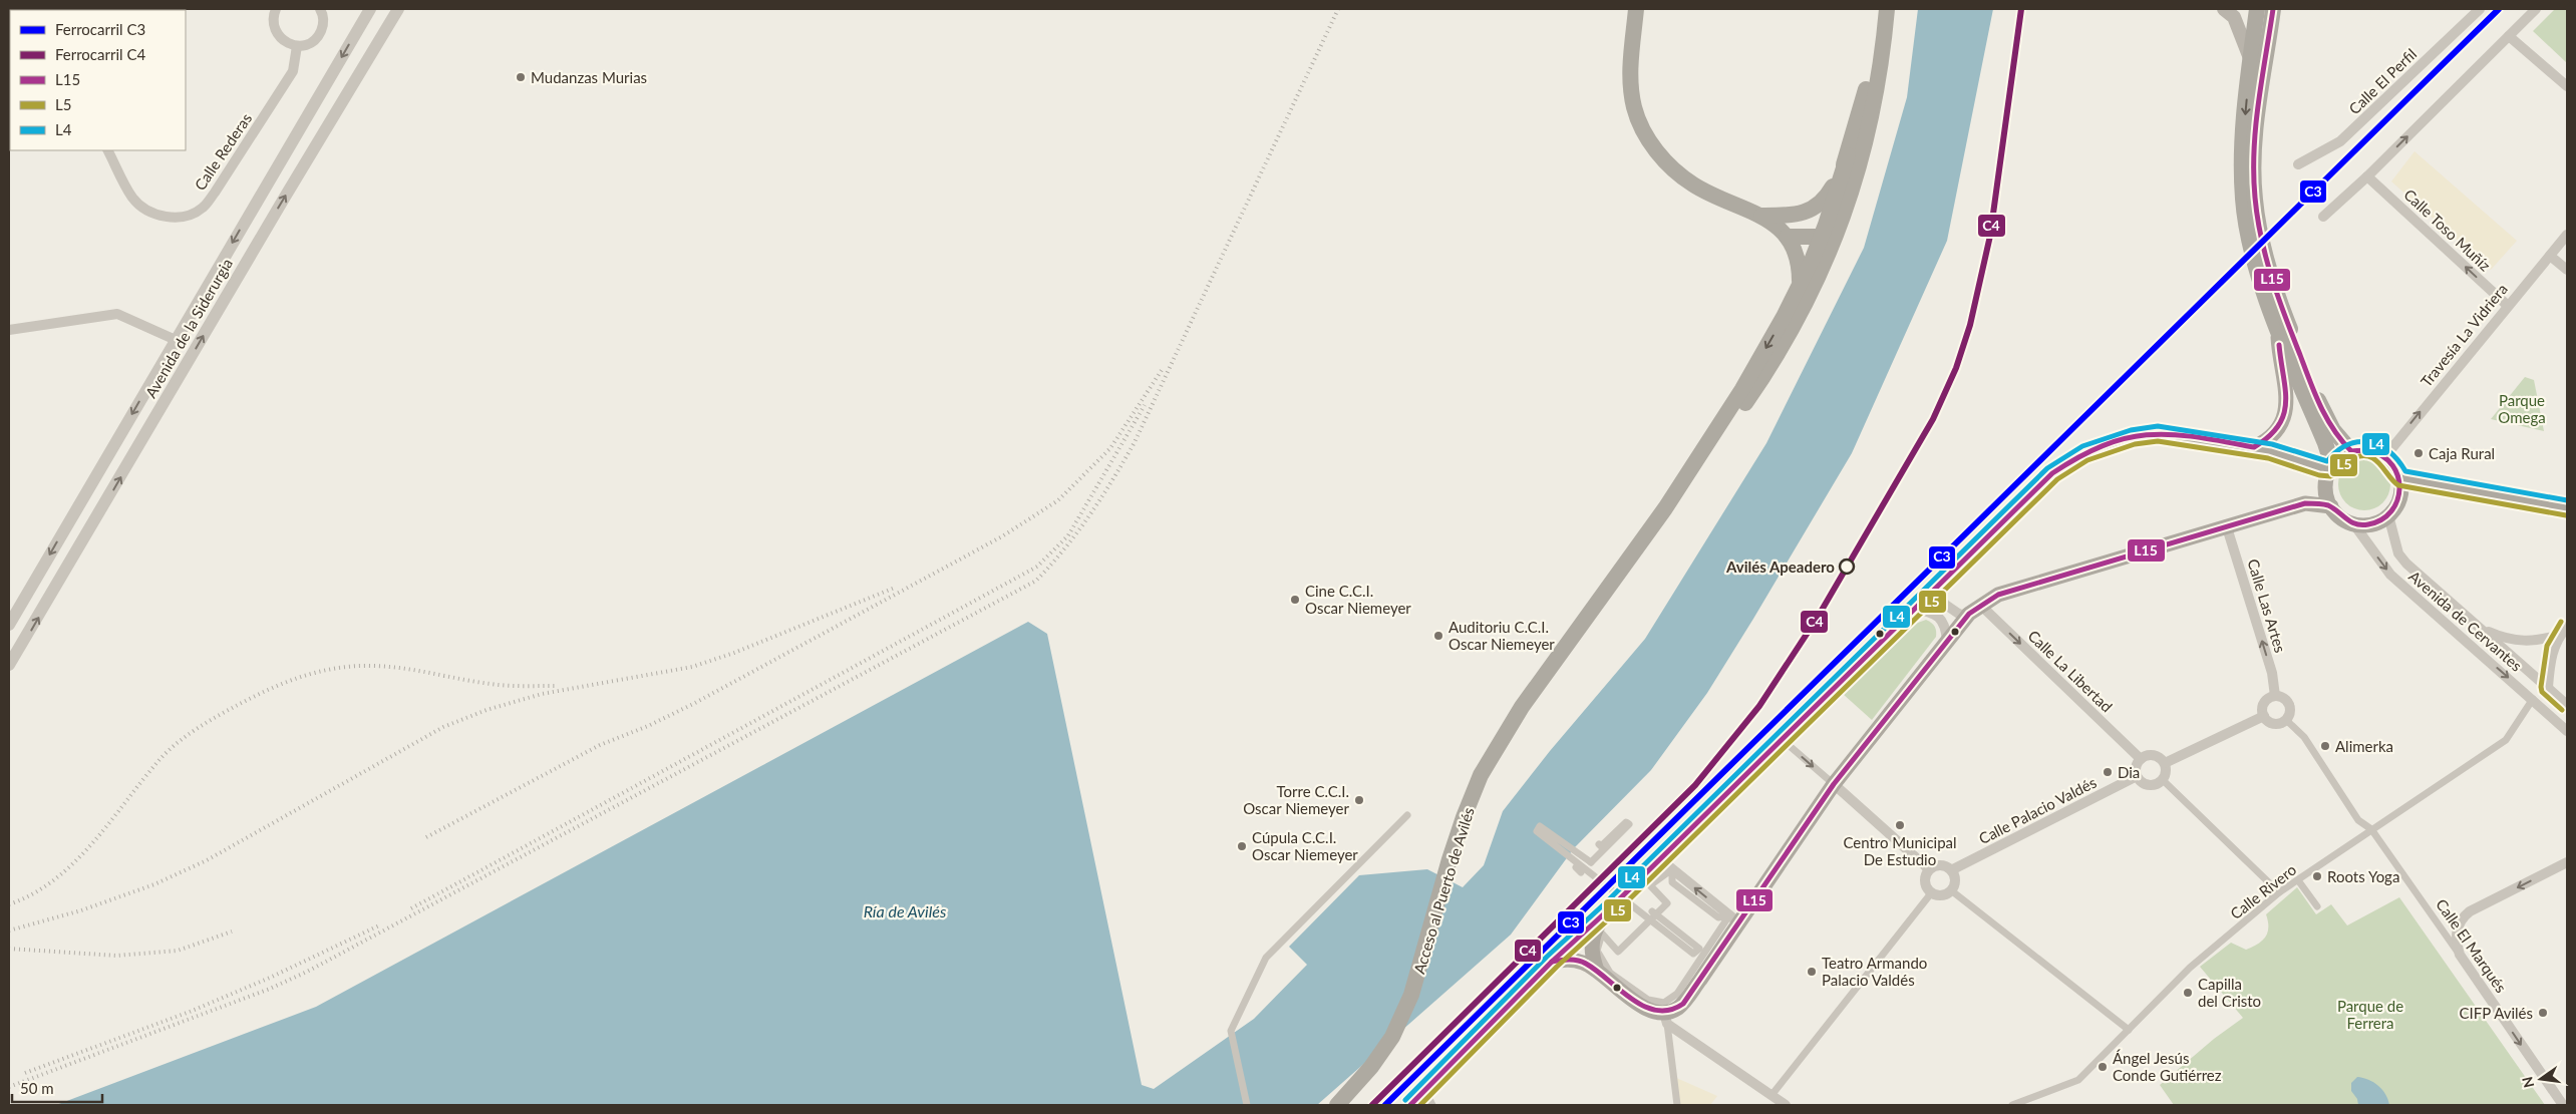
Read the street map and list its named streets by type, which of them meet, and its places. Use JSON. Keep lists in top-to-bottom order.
{
  "streets": {
    "highway": ["Acceso al Puerto de Avilés"],
    "street": [
      "Calle El Perfil",
      "Calle Rederas",
      "Calle Toso Muñíz",
      "Avenida de la Siderurgia",
      "Travesía La Vidriera",
      "Calle Las Artes",
      "Avenida de Cervantes",
      "Calle La Libertad",
      "Calle Palacio Valdés",
      "Calle Rivero",
      "Calle El Marqués"
    ]
  },
  "crossings": [
    ["Calle Toso Muñíz", "Travesía La Vidriera"],
    ["Travesía La Vidriera", "Avenida de Cervantes"],
    ["Avenida de Cervantes", "Calle Rivero"],
    ["Calle La Libertad", "Calle Palacio Valdés"],
    ["Calle Rivero", "Calle El Marqués"]
  ],
  "one_way": [
    "Calle Toso Muñíz",
    "Travesía La Vidriera",
    "Calle Las Artes",
    "Calle La Libertad",
    "Calle El Marqués"
  ],
  "water": ["Ría de Avilés"],
  "parks": ["Parque Omega", "Parque de Ferrera"],
  "places": [
    "Mudanzas Murias",
    "Caja Rural",
    "Avilés Apeadero",
    "Cine C.C.I. Oscar Niemeyer",
    "Auditoriu C.C.I. Oscar Niemeyer",
    "Alimerka",
    "Dia",
    "Torre C.C.I. Oscar Niemeyer",
    "Centro Municipal De Estudio",
    "Cúpula C.C.I. Oscar Niemeyer",
    "Roots Yoga",
    "Teatro Armando Palacio Valdés",
    "Capilla del Cristo",
    "CIFP Avilés",
    "Ángel Jesús Conde Gutiérrez"
  ],
  "lines": [
    "rail line C3",
    "rail line C4",
    "transit line L15",
    "transit line L4",
    "transit line L5"
  ],
  "legend": [
    "Ferrocarril C3",
    "Ferrocarril C4",
    "L15",
    "L5",
    "L4"
  ],
  "scale_bar": "50 m",
  "north": "left"
}
